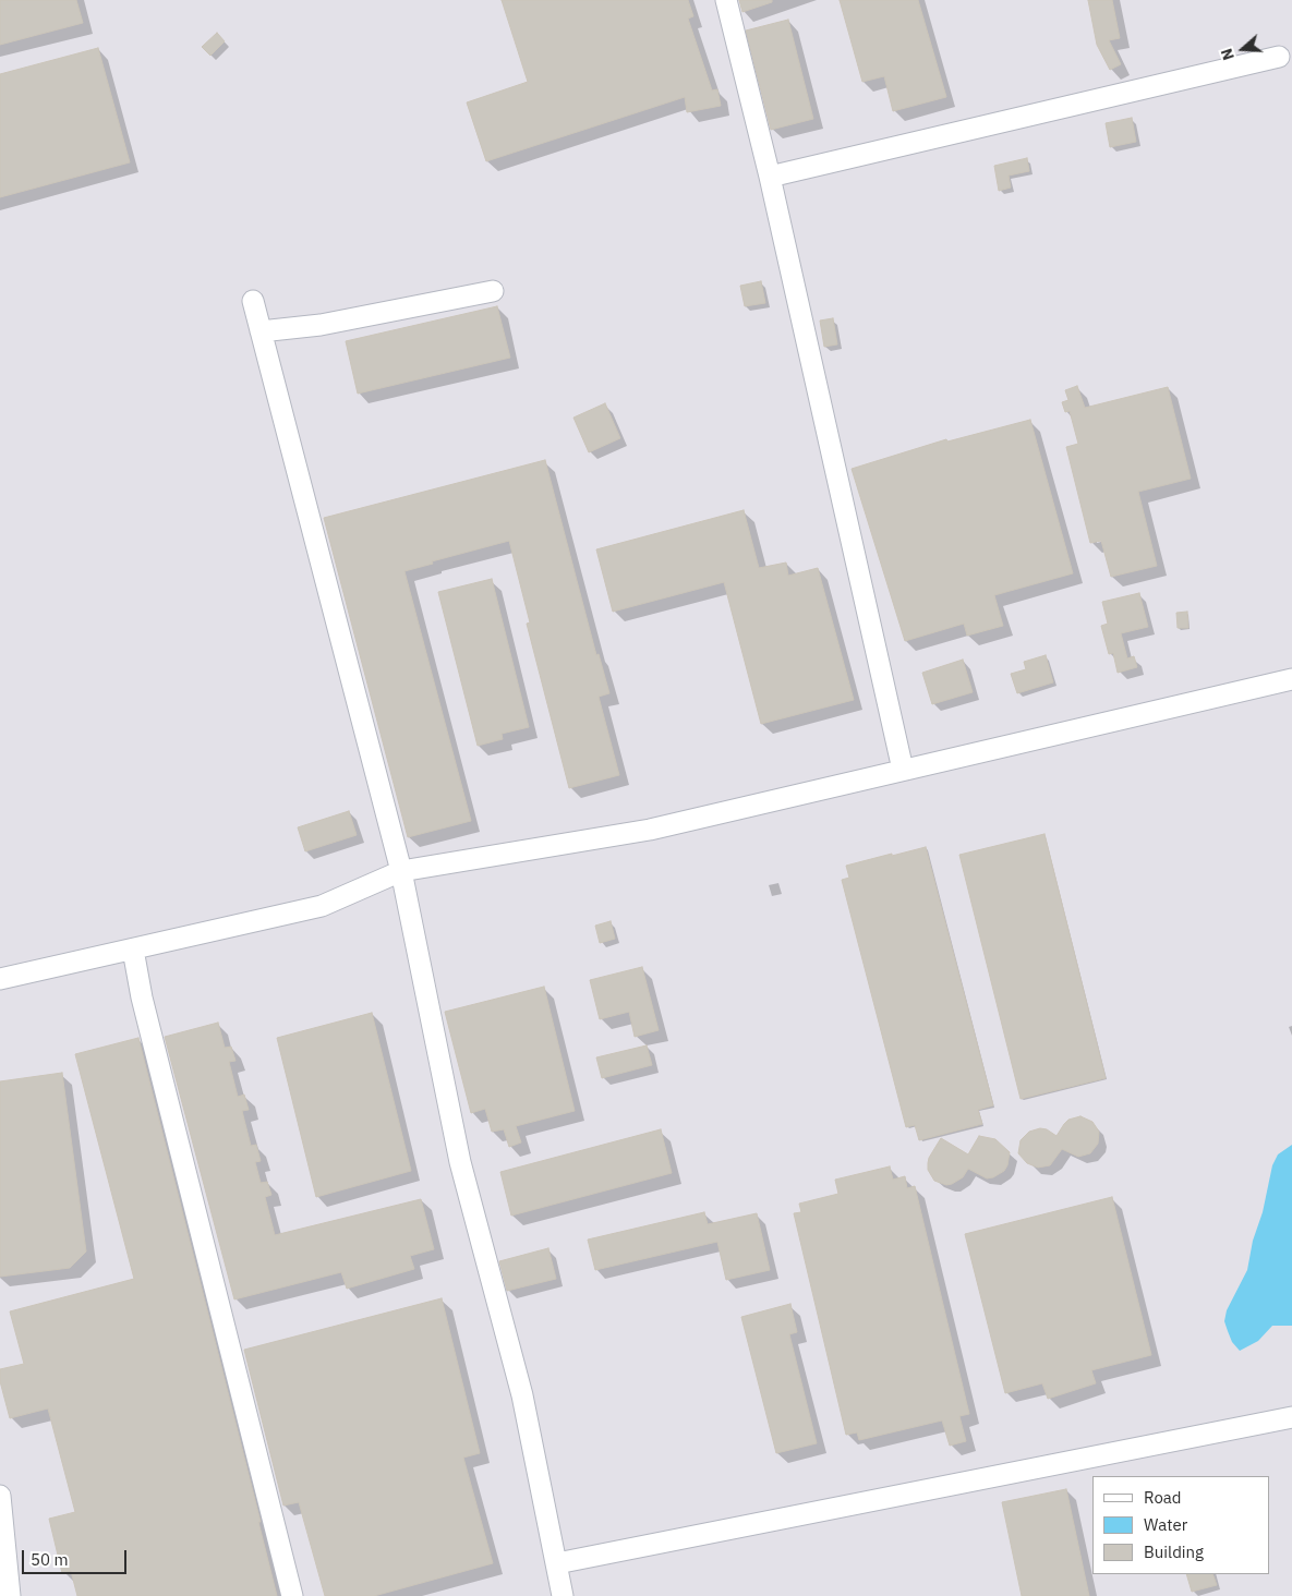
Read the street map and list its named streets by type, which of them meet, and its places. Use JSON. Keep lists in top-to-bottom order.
{
  "legend": ["Road", "Water", "Building"],
  "scale_bar": "50 m",
  "north": "left"
}
